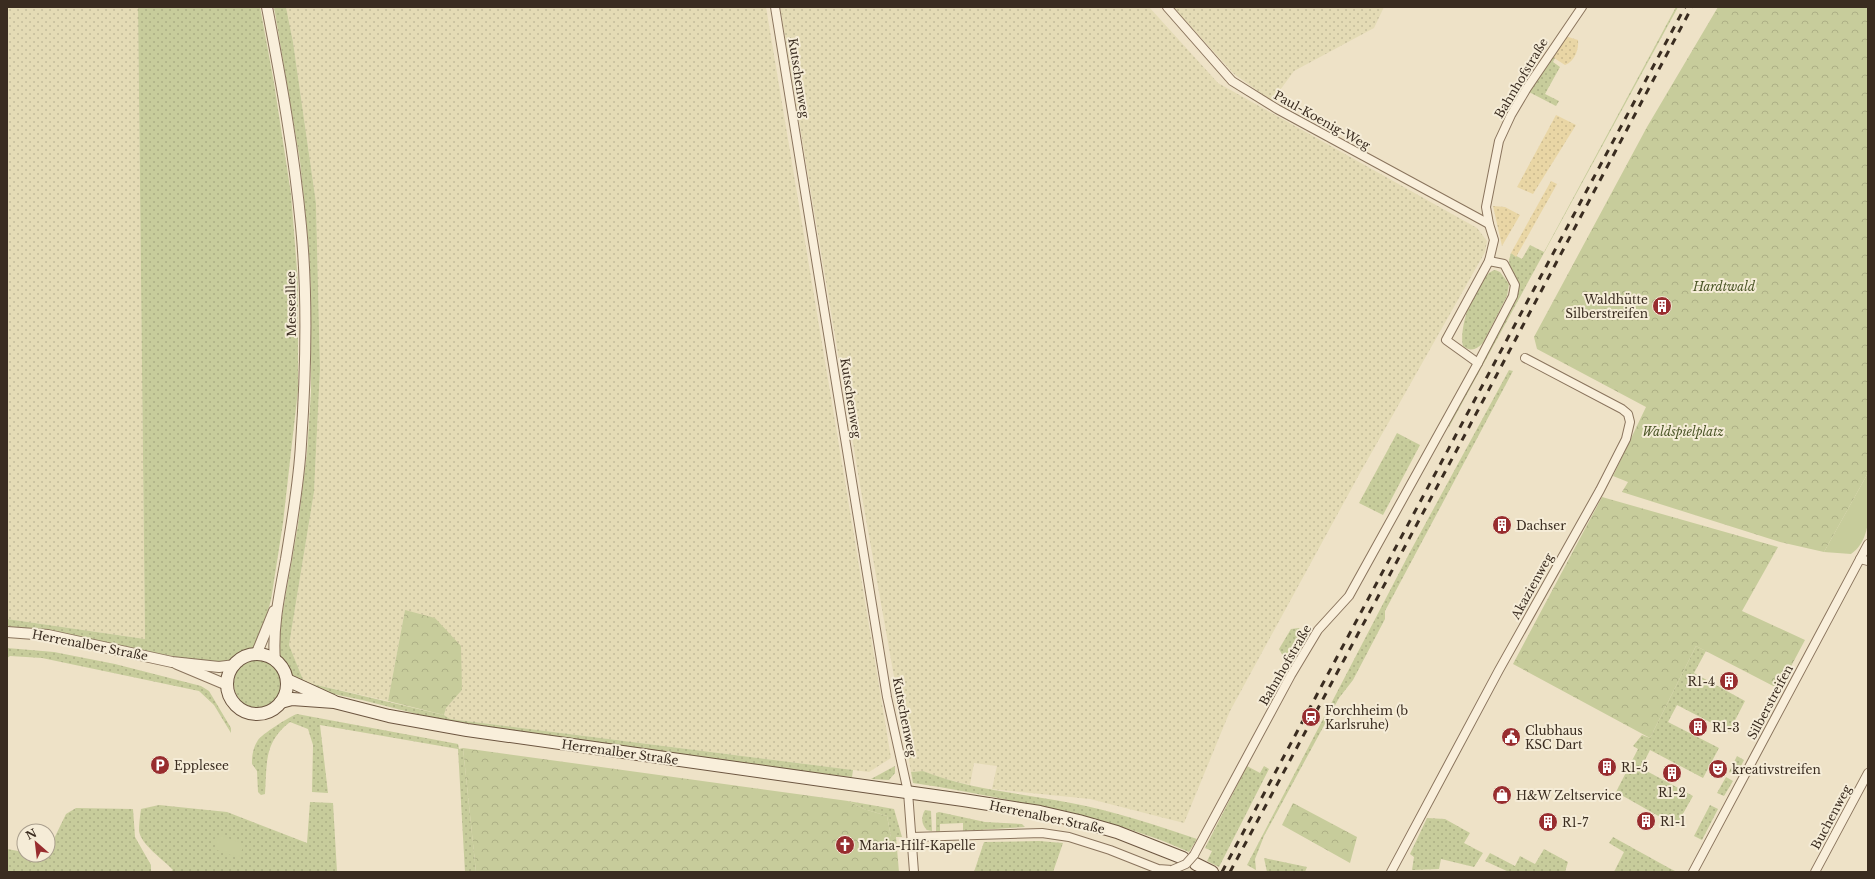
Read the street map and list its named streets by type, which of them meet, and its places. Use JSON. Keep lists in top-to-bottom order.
{
  "streets": {
    "main road": ["Herrenalber Straße"],
    "street": [
      "Kutschenweg",
      "Bahnhofstraße",
      "Paul-Koenig-Weg",
      "Messeallee",
      "Akazienweg",
      "Silberstreifen",
      "Buchenweg"
    ]
  },
  "crossings": [
    ["Kutschenweg", "Herrenalber Straße"],
    ["Bahnhofstraße", "Paul-Koenig-Weg"],
    ["Bahnhofstraße", "Herrenalber Straße"],
    ["Messeallee", "Herrenalber Straße"]
  ],
  "parks": ["Hardtwald", "Waldspielplatz"],
  "places": {
    "building": [
      "Waldhütte Silberstreifen",
      "Dachser",
      "R1-4",
      "R1-3",
      "R1-5",
      "R1-2",
      "R1-1",
      "R1-7"
    ],
    "station": ["Forchheim (b Karlsruhe)"],
    "public building": ["Clubhaus KSC Dart"],
    "parking": ["Epplesee"],
    "theatre": ["kreativstreifen"],
    "shop": ["H&W Zeltservice"],
    "church": ["Maria-Hilf-Kapelle"]
  },
  "north": "top left"
}
